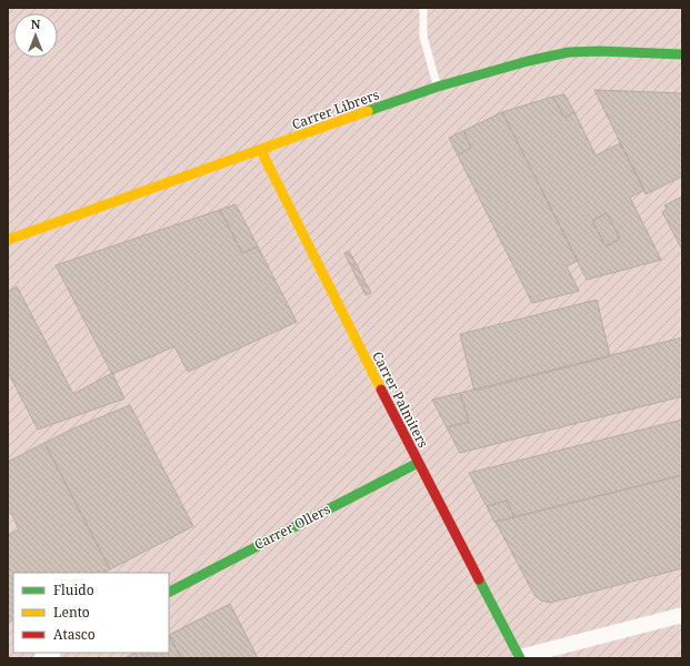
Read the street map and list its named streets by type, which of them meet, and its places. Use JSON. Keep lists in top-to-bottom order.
{
  "streets": {
    "street": ["Carrer Librers", "Carrer Palmiters", "Carrer Ollers"]
  },
  "crossings": [
    ["Carrer Librers", "Carrer Palmiters"],
    ["Carrer Palmiters", "Carrer Ollers"]
  ],
  "legend": ["Fluido", "Lento", "Atasco"],
  "north": "top"
}
